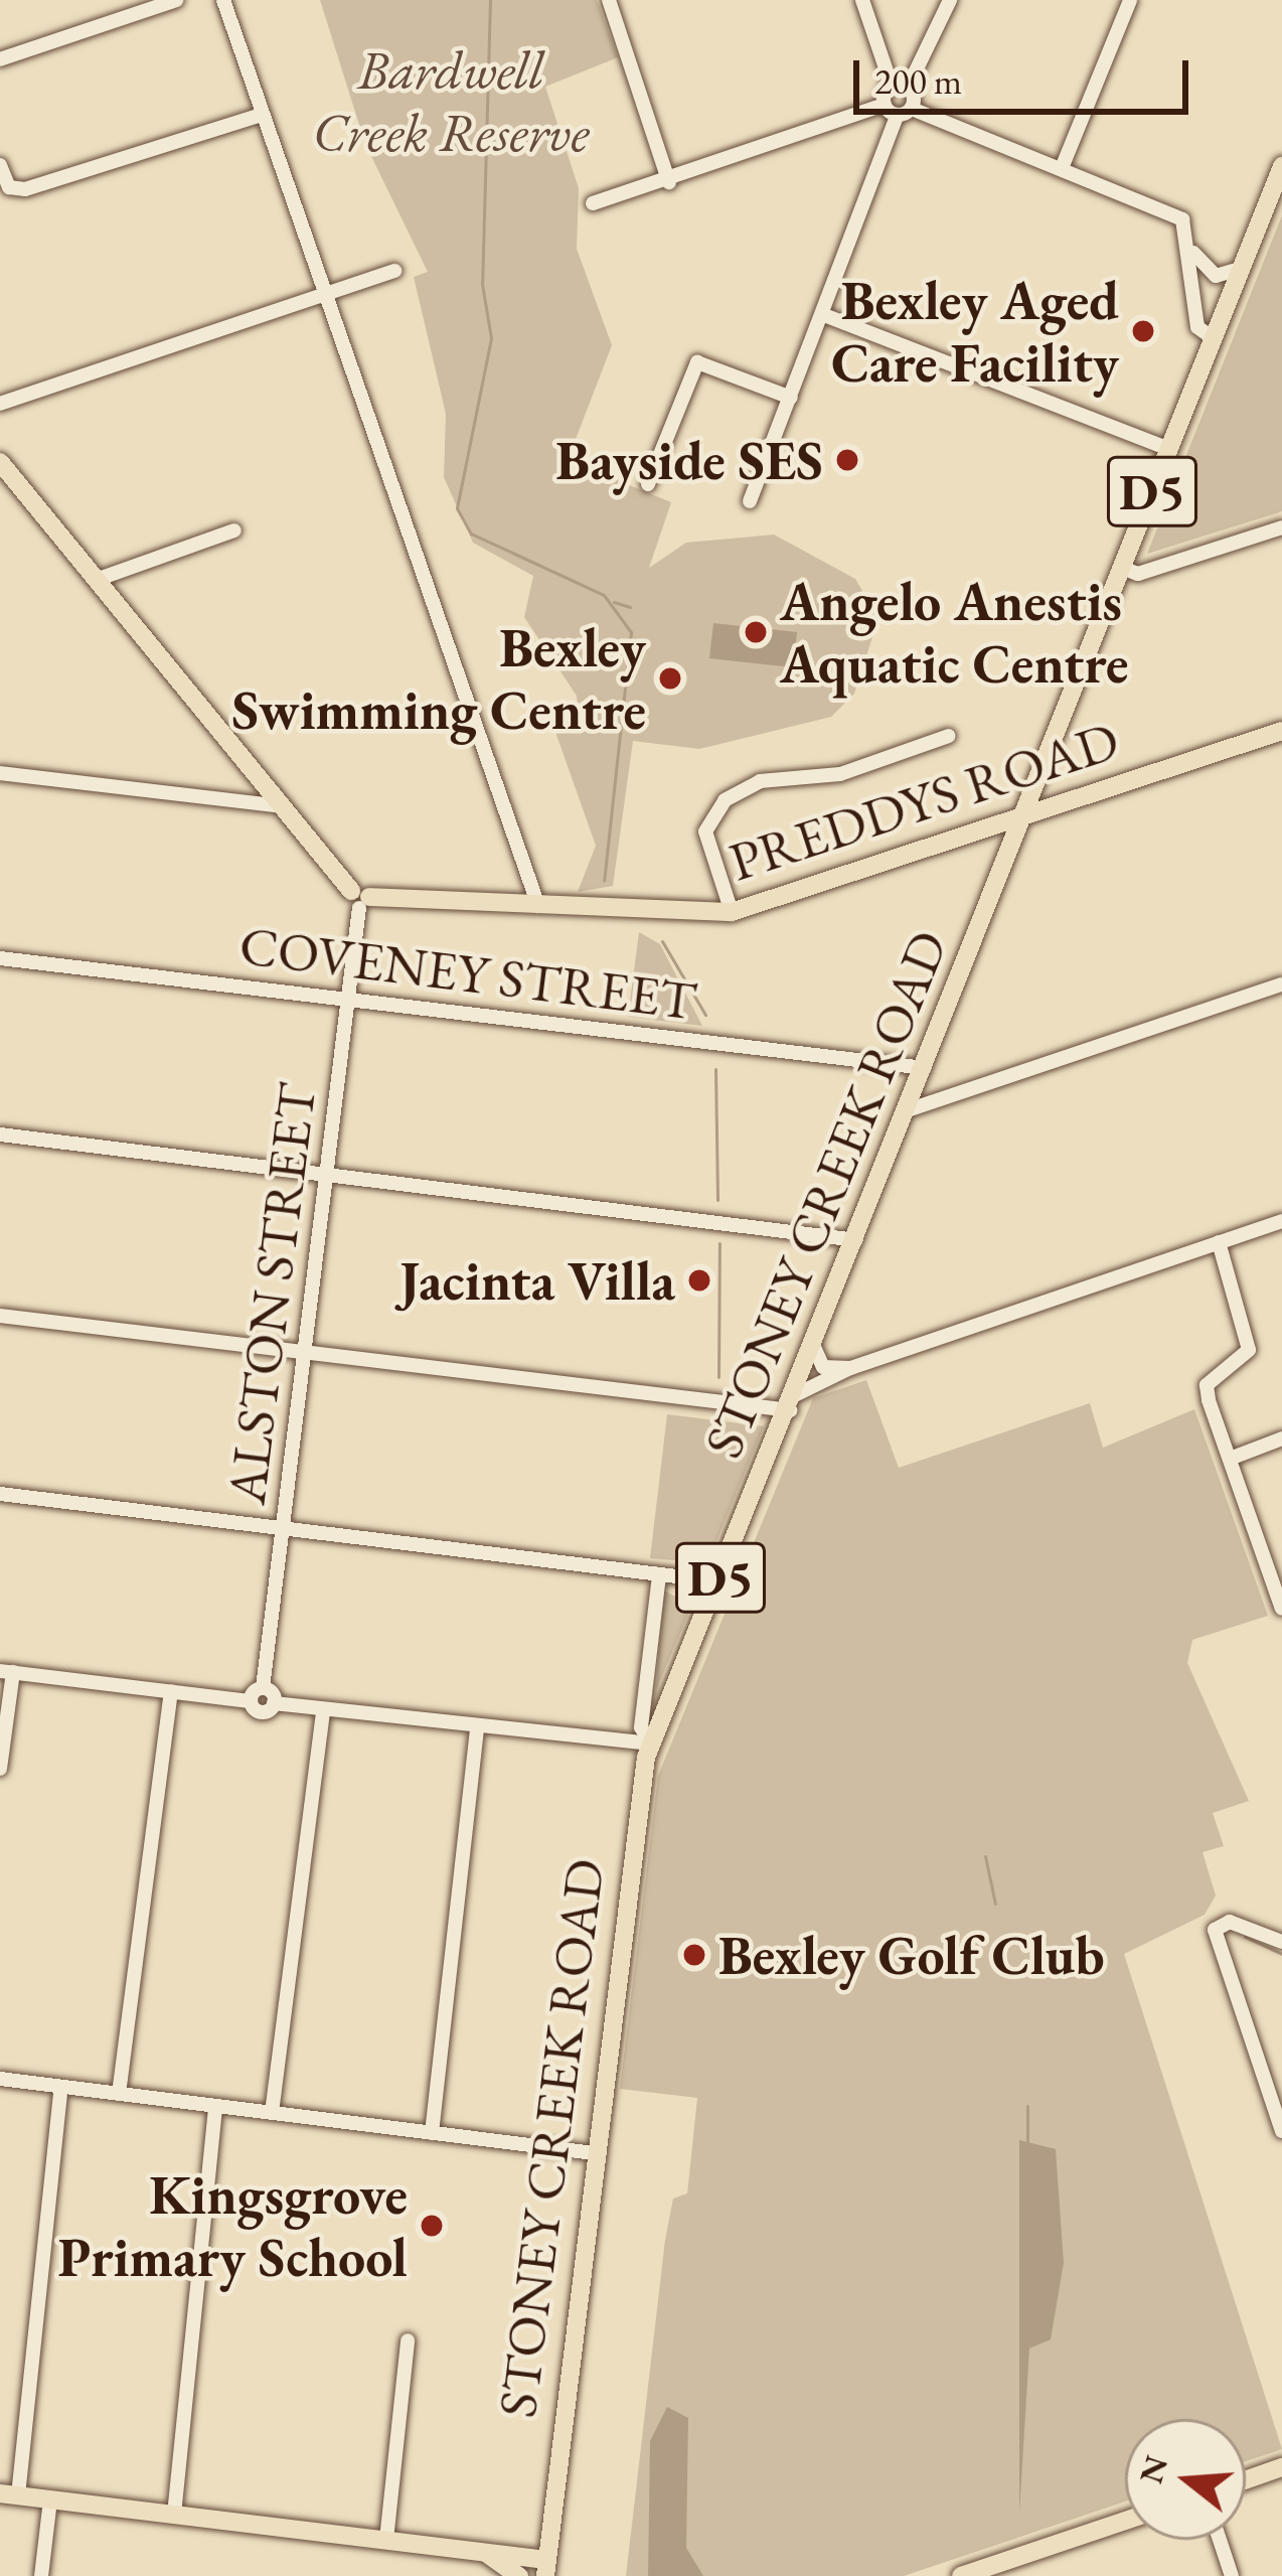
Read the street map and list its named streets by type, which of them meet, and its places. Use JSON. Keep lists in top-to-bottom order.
{
  "streets": {
    "main road": ["D5", "PREDDYS ROAD", "STONEY CREEK ROAD"],
    "street": ["COVENEY STREET", "ALSTON STREET"]
  },
  "crossings": [
    ["PREDDYS ROAD", "STONEY CREEK ROAD"],
    ["PREDDYS ROAD", "ALSTON STREET"],
    ["COVENEY STREET", "STONEY CREEK ROAD"],
    ["COVENEY STREET", "ALSTON STREET"]
  ],
  "parks": ["Bardwell Creek Reserve"],
  "places": [
    "Bexley Aged Care Facility",
    "Bayside SES",
    "Angelo Anestis Aquatic Centre",
    "Bexley Swimming Centre",
    "Jacinta Villa",
    "Bexley Golf Club",
    "Kingsgrove Primary School"
  ],
  "scale_bar": "200 m",
  "north": "left"
}
